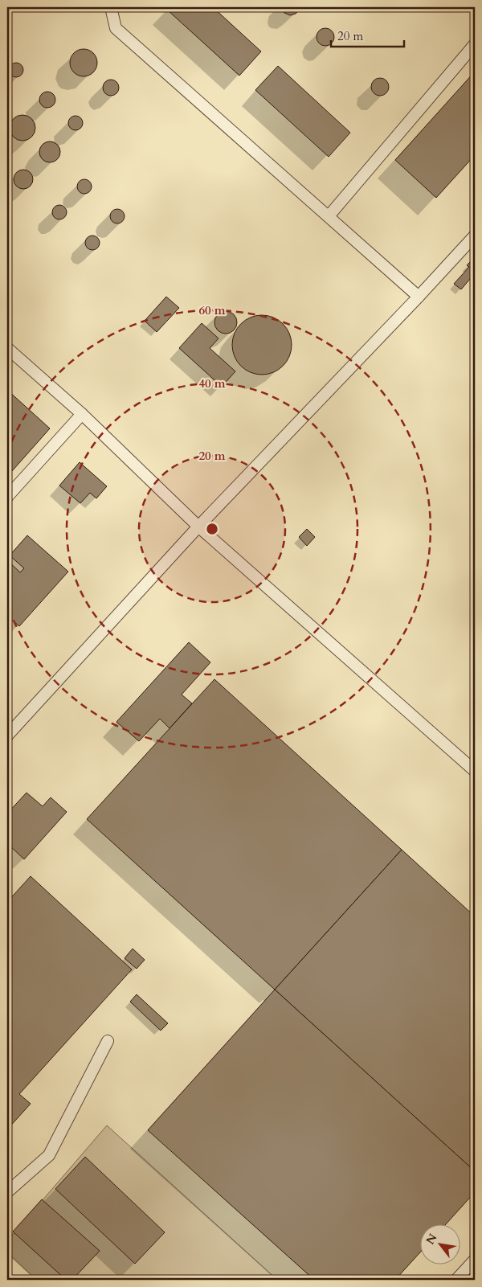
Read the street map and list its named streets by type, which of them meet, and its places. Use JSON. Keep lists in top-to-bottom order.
{
  "scale_bar": "20 m",
  "north": "top left",
  "rings": ["60 m", "40 m", "20 m"]
}
